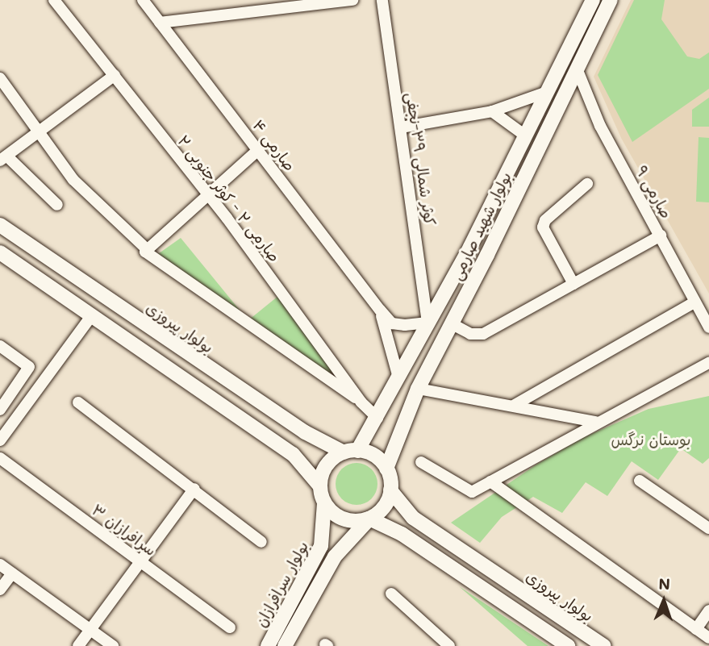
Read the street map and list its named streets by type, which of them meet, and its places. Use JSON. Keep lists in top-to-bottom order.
{
  "streets": {
    "main road": ["بولوار شهید صارمی", "بولوار پیروزی", "بولوار سرافرازان"],
    "street": [
      "صارمی ۴",
      "کوثر شمالی ۳۹-نجفی",
      "صارمی ۹",
      "صارمی ۲ - کوثر جنوبی ۲",
      "سرافرازان ۳"
    ]
  },
  "crossings": [
    ["کوثر شمالی ۳۹-نجفی", "بولوار شهید صارمی"],
    ["صارمی ۹", "بولوار شهید صارمی"],
    ["صارمی ۲ - کوثر جنوبی ۲", "بولوار شهید صارمی"],
    ["بولوار شهید صارمی", "بولوار پیروزی"],
    ["بولوار شهید صارمی", "بولوار سرافرازان"],
    ["بولوار پیروزی", "بولوار سرافرازان"]
  ],
  "parks": ["بوستان نرگس"],
  "north": "top"
}
